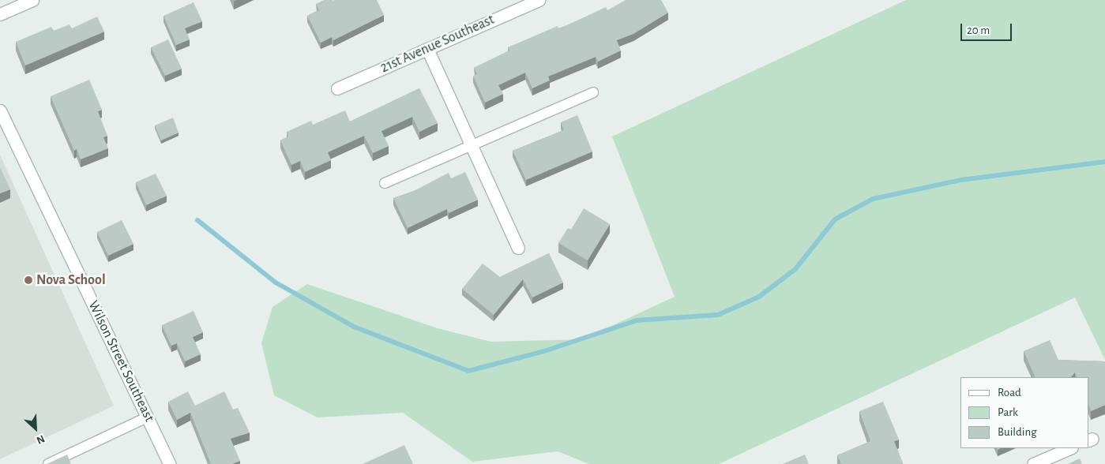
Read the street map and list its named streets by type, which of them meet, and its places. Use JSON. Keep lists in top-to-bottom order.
{
  "streets": {
    "street": ["21st Avenue Southeast", "Wilson Street Southeast"]
  },
  "places": ["Nova School"],
  "legend": ["Road", "Park", "Building"],
  "scale_bar": "20 m",
  "north": "bottom right"
}
